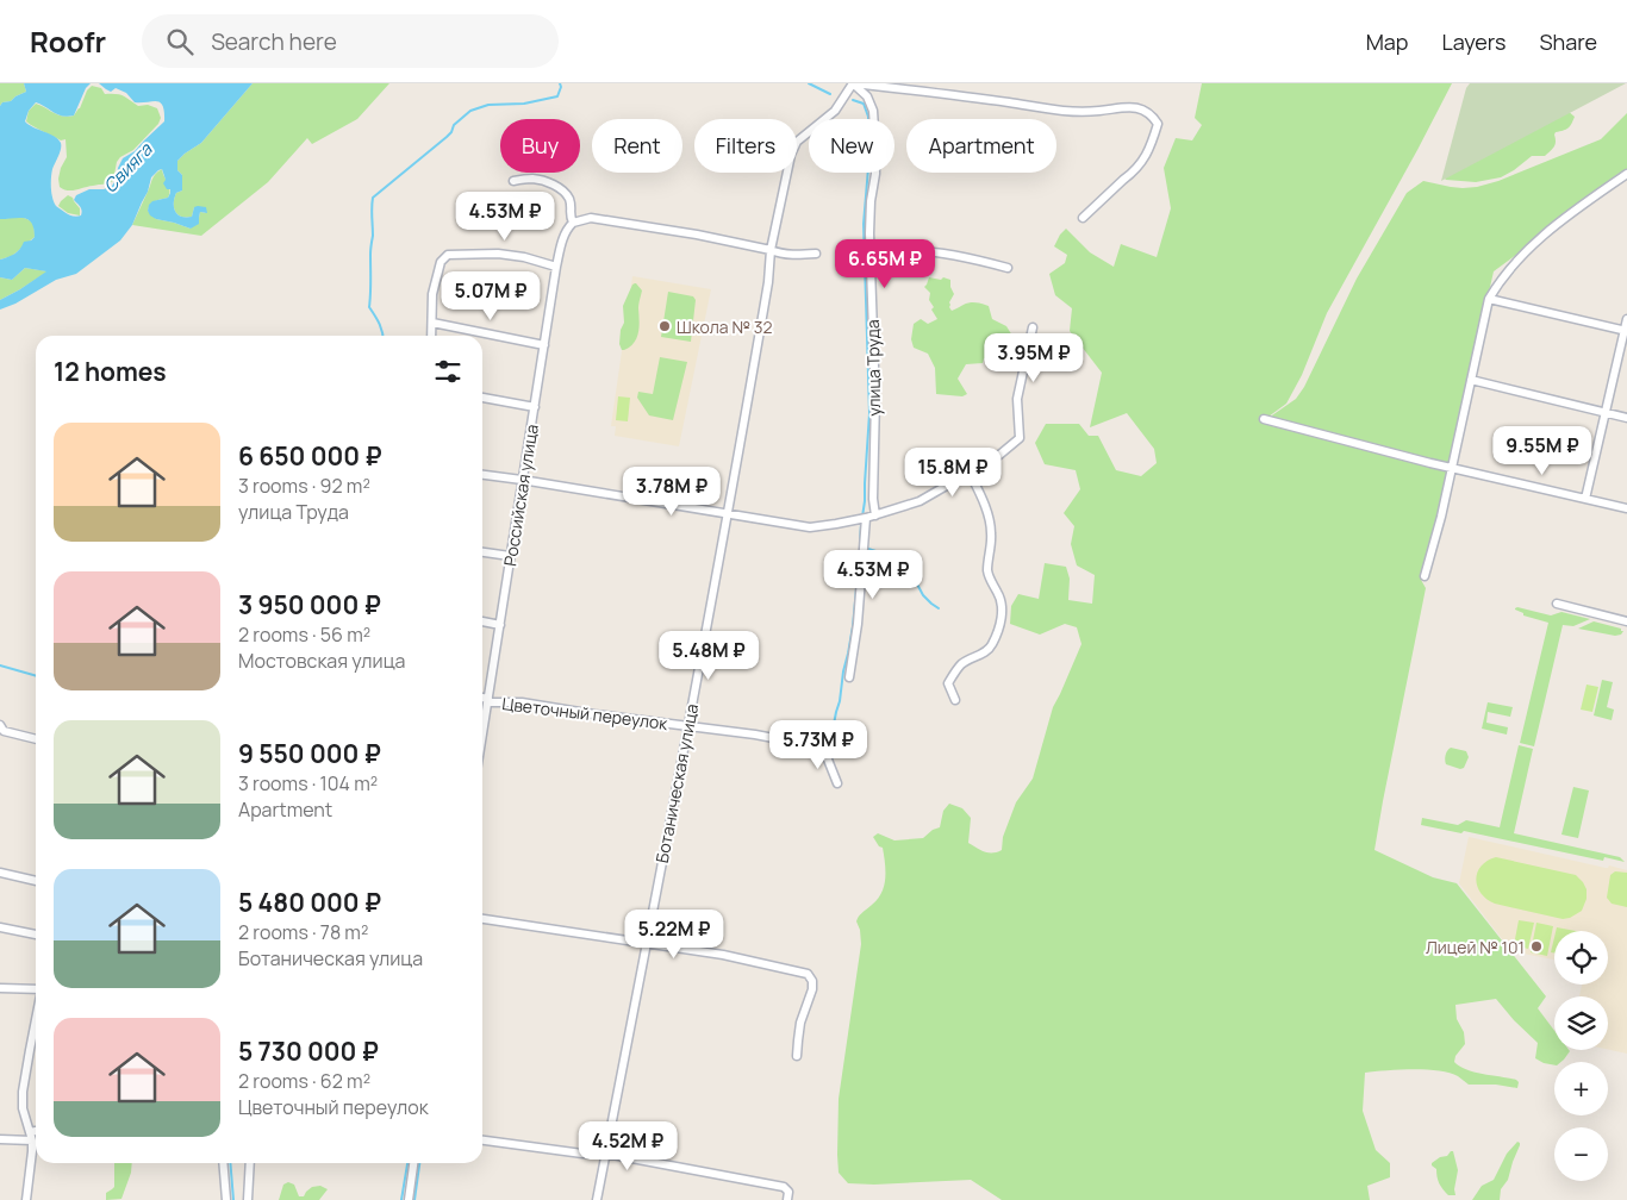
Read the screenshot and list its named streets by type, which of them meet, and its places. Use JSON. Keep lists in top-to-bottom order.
{
  "streets": {
    "street": [
      "улица Труда",
      "Российская улица",
      "Цветочный переулок",
      "Ботаническая улица"
    ]
  },
  "crossings": [
    ["улица Труда", "Ботаническая улица"],
    ["Российская улица", "Цветочный переулок"],
    ["Цветочный переулок", "Ботаническая улица"]
  ],
  "water": ["Свияга"],
  "places": ["Школа № 32", "Лицей № 101"],
  "page": {
    "header": "Roofr",
    "search": "Search here",
    "nav": ["Map", "Layers", "Share"],
    "chip": [
      "Buy",
      "Rent",
      "Filters",
      "New",
      "Apartment"
    ],
    "price": [
      "4.53M ₽",
      "6.65M ₽",
      "5.07M ₽",
      "3.95M ₽",
      "9.55M ₽",
      "15.8M ₽",
      "3.78M ₽",
      "4.53M ₽",
      "5.48M ₽",
      "5.73M ₽",
      "5.22M ₽",
      "4.52M ₽"
    ],
    "heading": "12 homes",
    "list": [
      {
        "name": "6 650 000 ₽",
        "note": "3 rooms · 92 m² · улица Труда"
      },
      {
        "name": "3 950 000 ₽",
        "note": "2 rooms · 56 m² · Мостовская улица"
      },
      {
        "name": "9 550 000 ₽",
        "note": "3 rooms · 104 m² · Apartment"
      },
      {
        "name": "5 480 000 ₽",
        "note": "2 rooms · 78 m² · Ботаническая улица"
      },
      {
        "name": "5 730 000 ₽",
        "note": "2 rooms · 62 m² · Цветочный переулок"
      }
    ],
    "map_buttons": ["+", "−"]
  }
}
